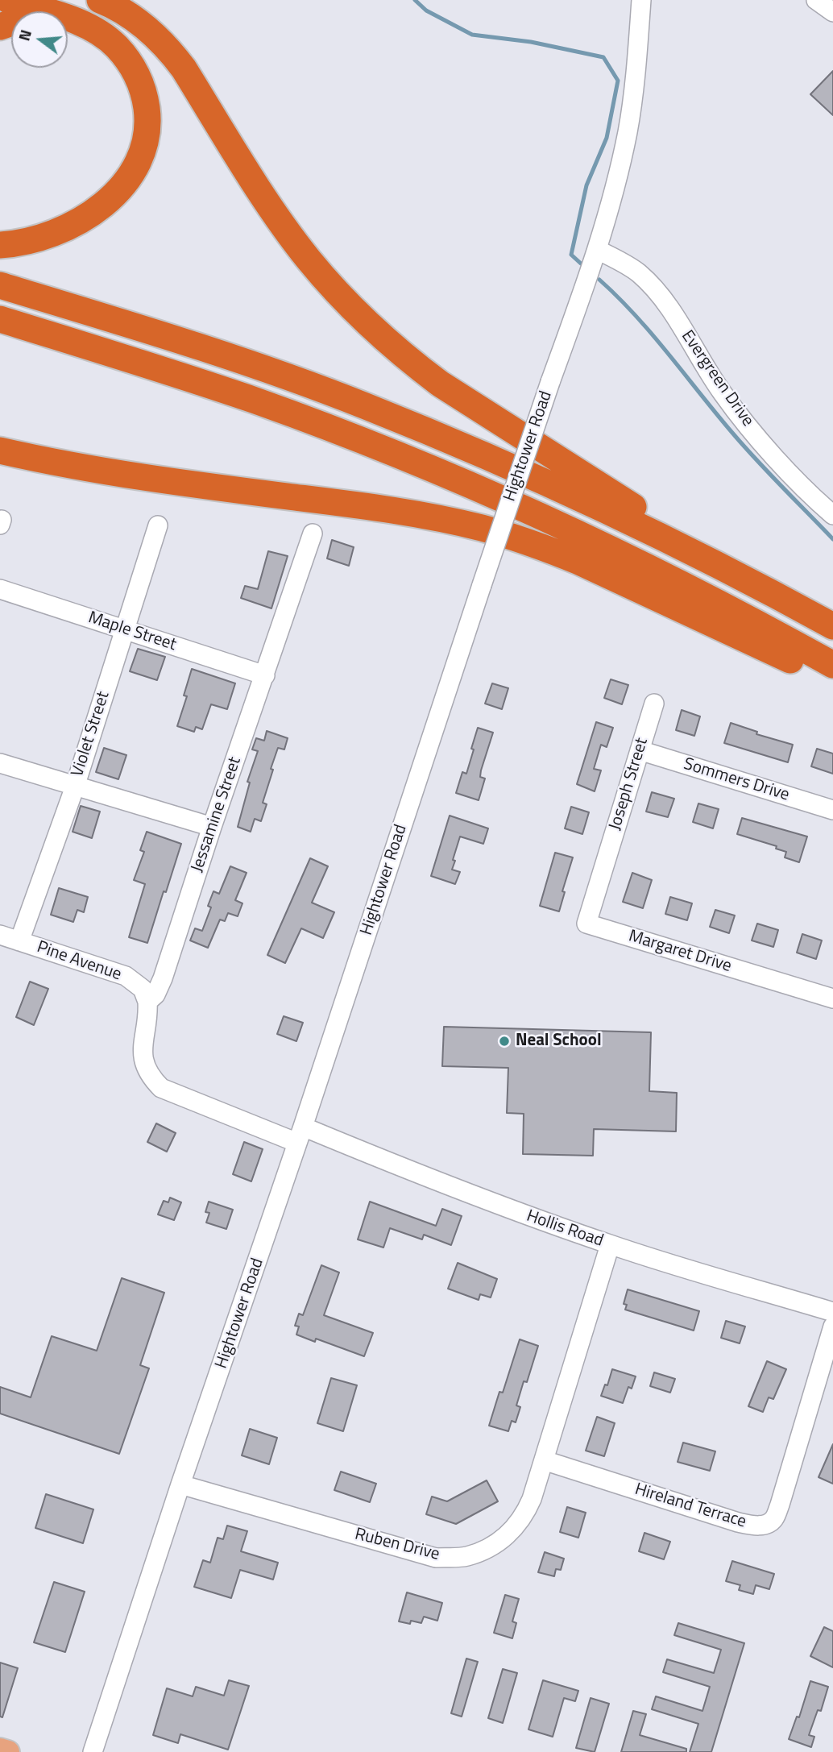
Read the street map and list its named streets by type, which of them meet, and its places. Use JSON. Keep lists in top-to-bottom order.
{
  "streets": {
    "street": [
      "Evergreen Drive",
      "Hightower Road",
      "Maple Street",
      "Violet Street",
      "Sommers Drive",
      "Joseph Street",
      "Jessamine Street",
      "Margaret Drive",
      "Pine Avenue",
      "Hollis Road",
      "Hireland Terrace",
      "Ruben Drive"
    ]
  },
  "crossings": [
    ["Evergreen Drive", "Hightower Road"],
    ["Hightower Road", "Hollis Road"],
    ["Hightower Road", "Ruben Drive"],
    ["Maple Street", "Violet Street"],
    ["Maple Street", "Jessamine Street"],
    ["Violet Street", "Pine Avenue"],
    ["Sommers Drive", "Joseph Street"],
    ["Joseph Street", "Margaret Drive"],
    ["Jessamine Street", "Pine Avenue"],
    ["Jessamine Street", "Hollis Road"],
    ["Hollis Road", "Ruben Drive"],
    ["Hireland Terrace", "Ruben Drive"]
  ],
  "places": ["Neal School"],
  "north": "left"
}
